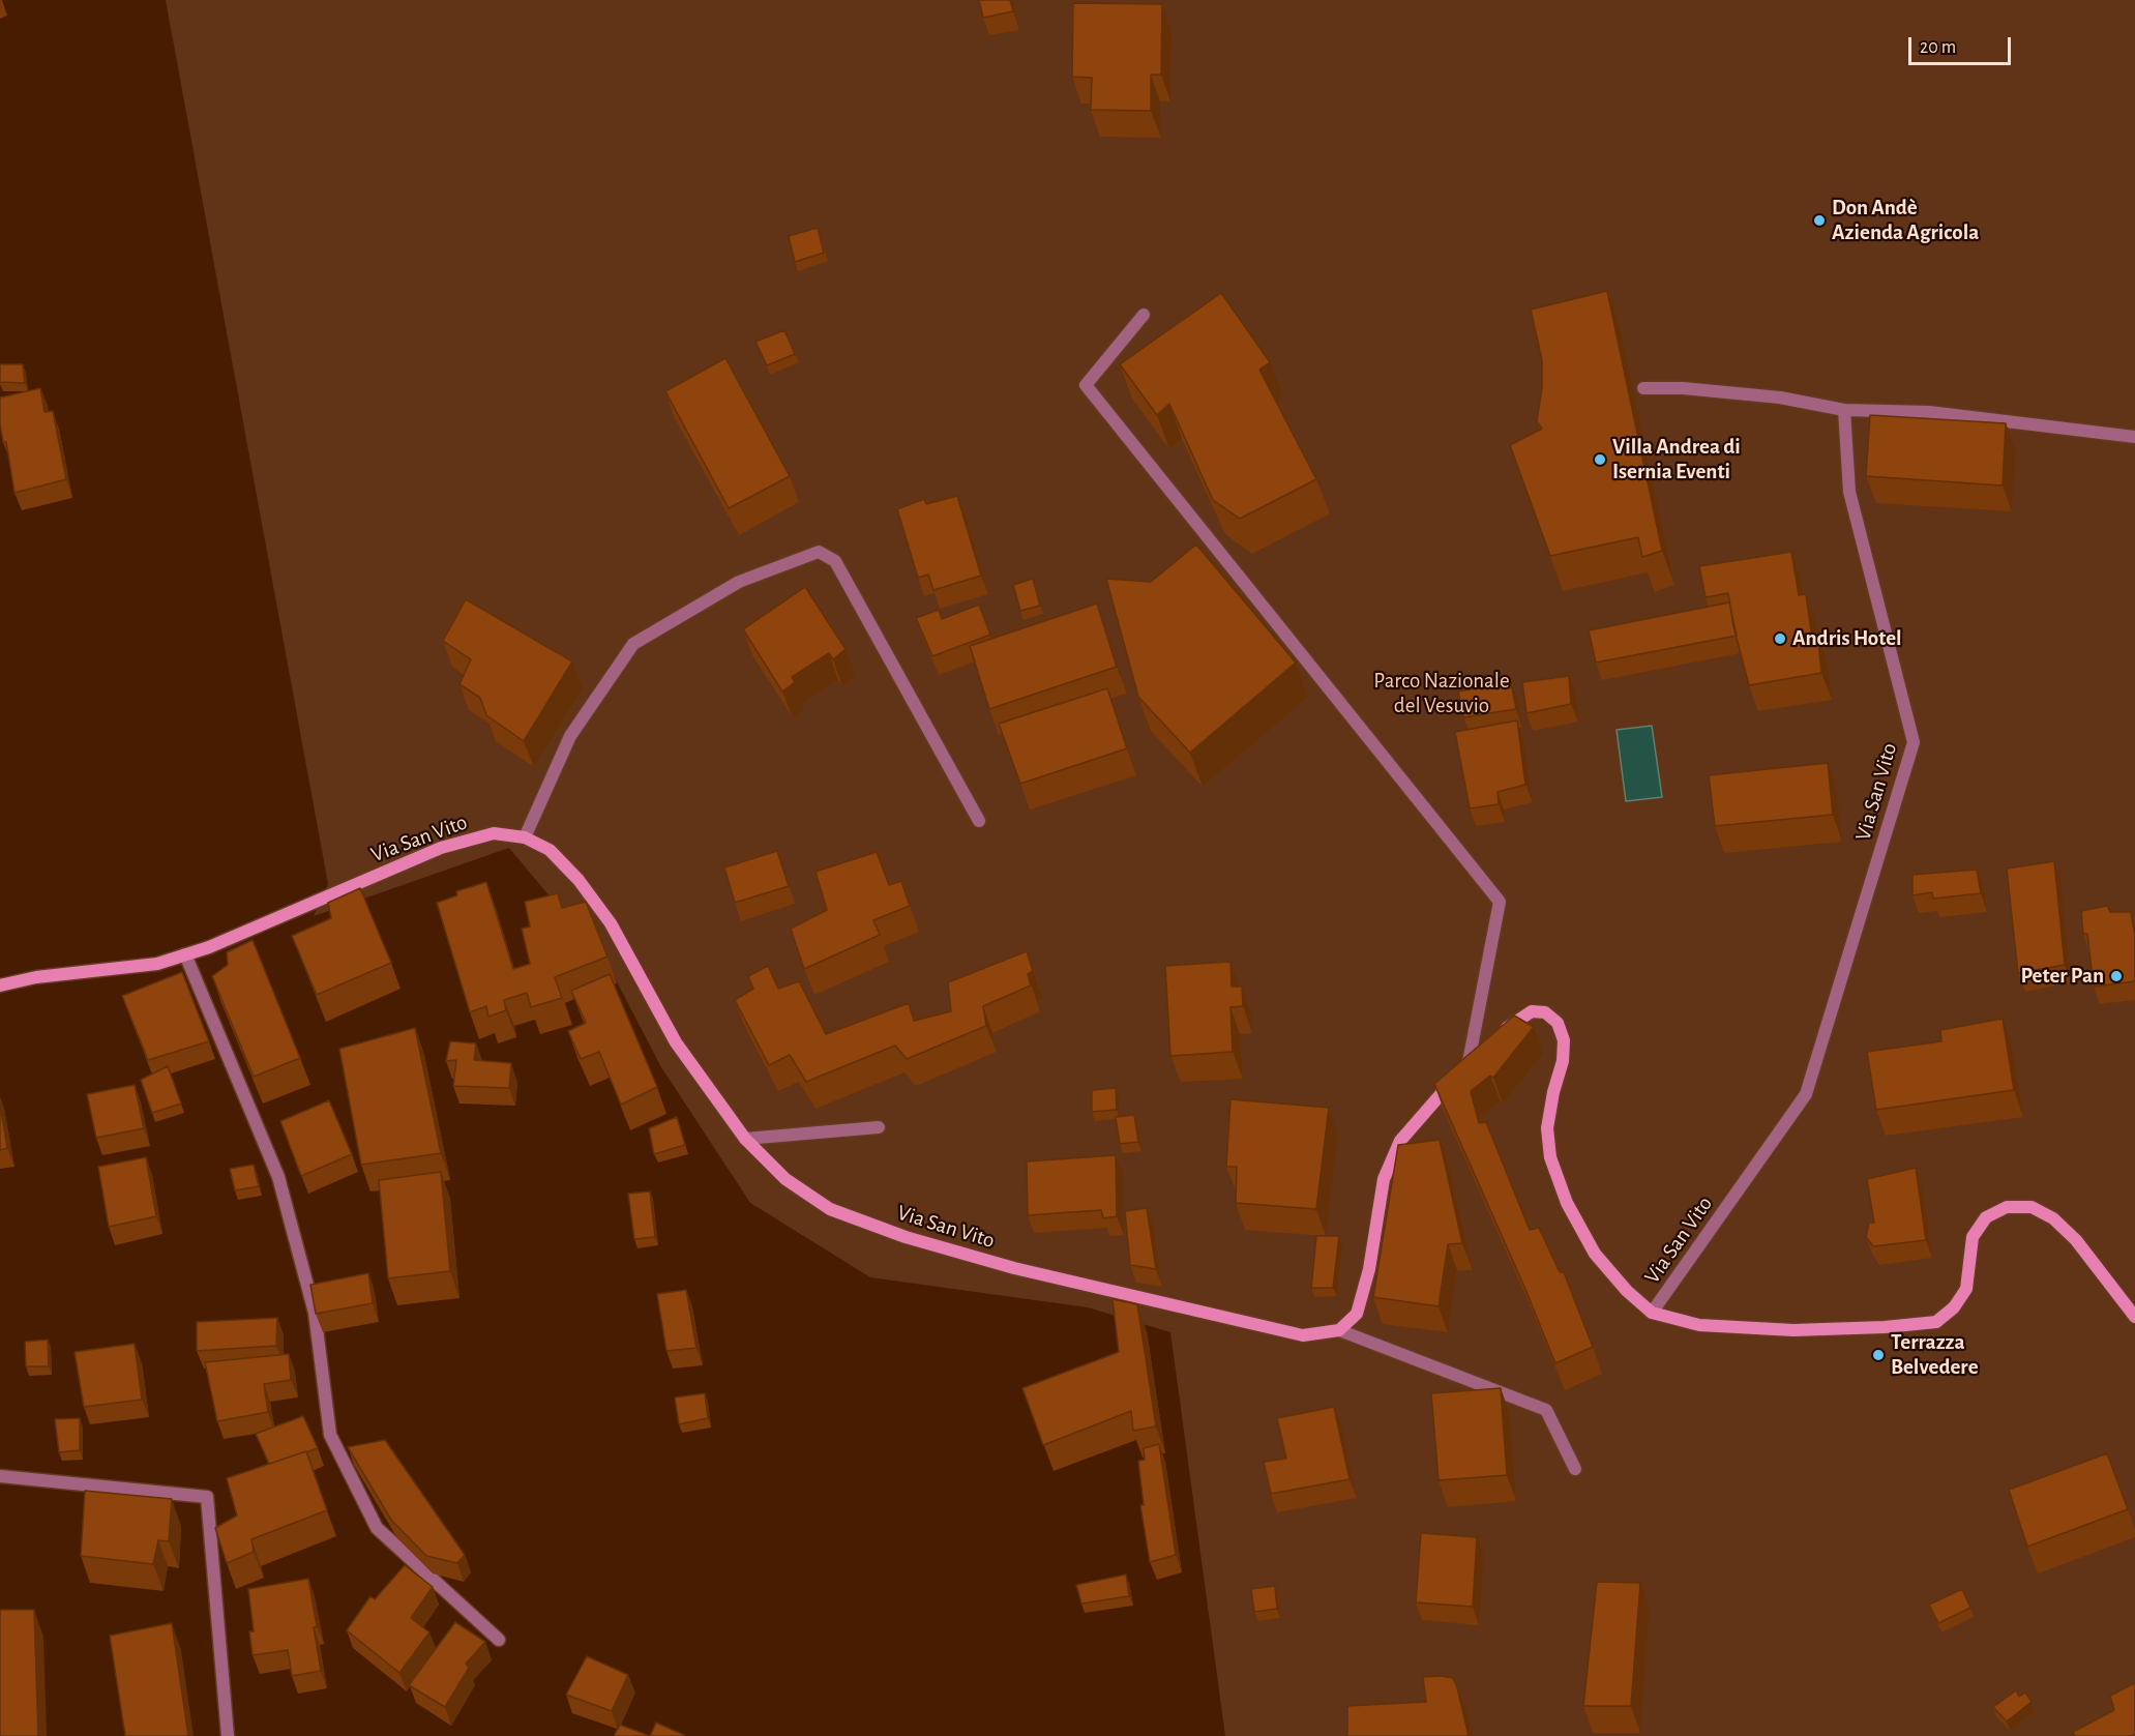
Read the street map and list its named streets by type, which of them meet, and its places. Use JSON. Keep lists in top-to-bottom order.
{
  "streets": {
    "street": ["Via San Vito"]
  },
  "parks": ["Parco Nazionale del Vesuvio"],
  "places": [
    "Don Andè Azienda Agricola",
    "Villa Andrea di Isernia Eventi",
    "Andris Hotel",
    "Peter Pan",
    "Terrazza Belvedere"
  ],
  "scale_bar": "20 m"
}
